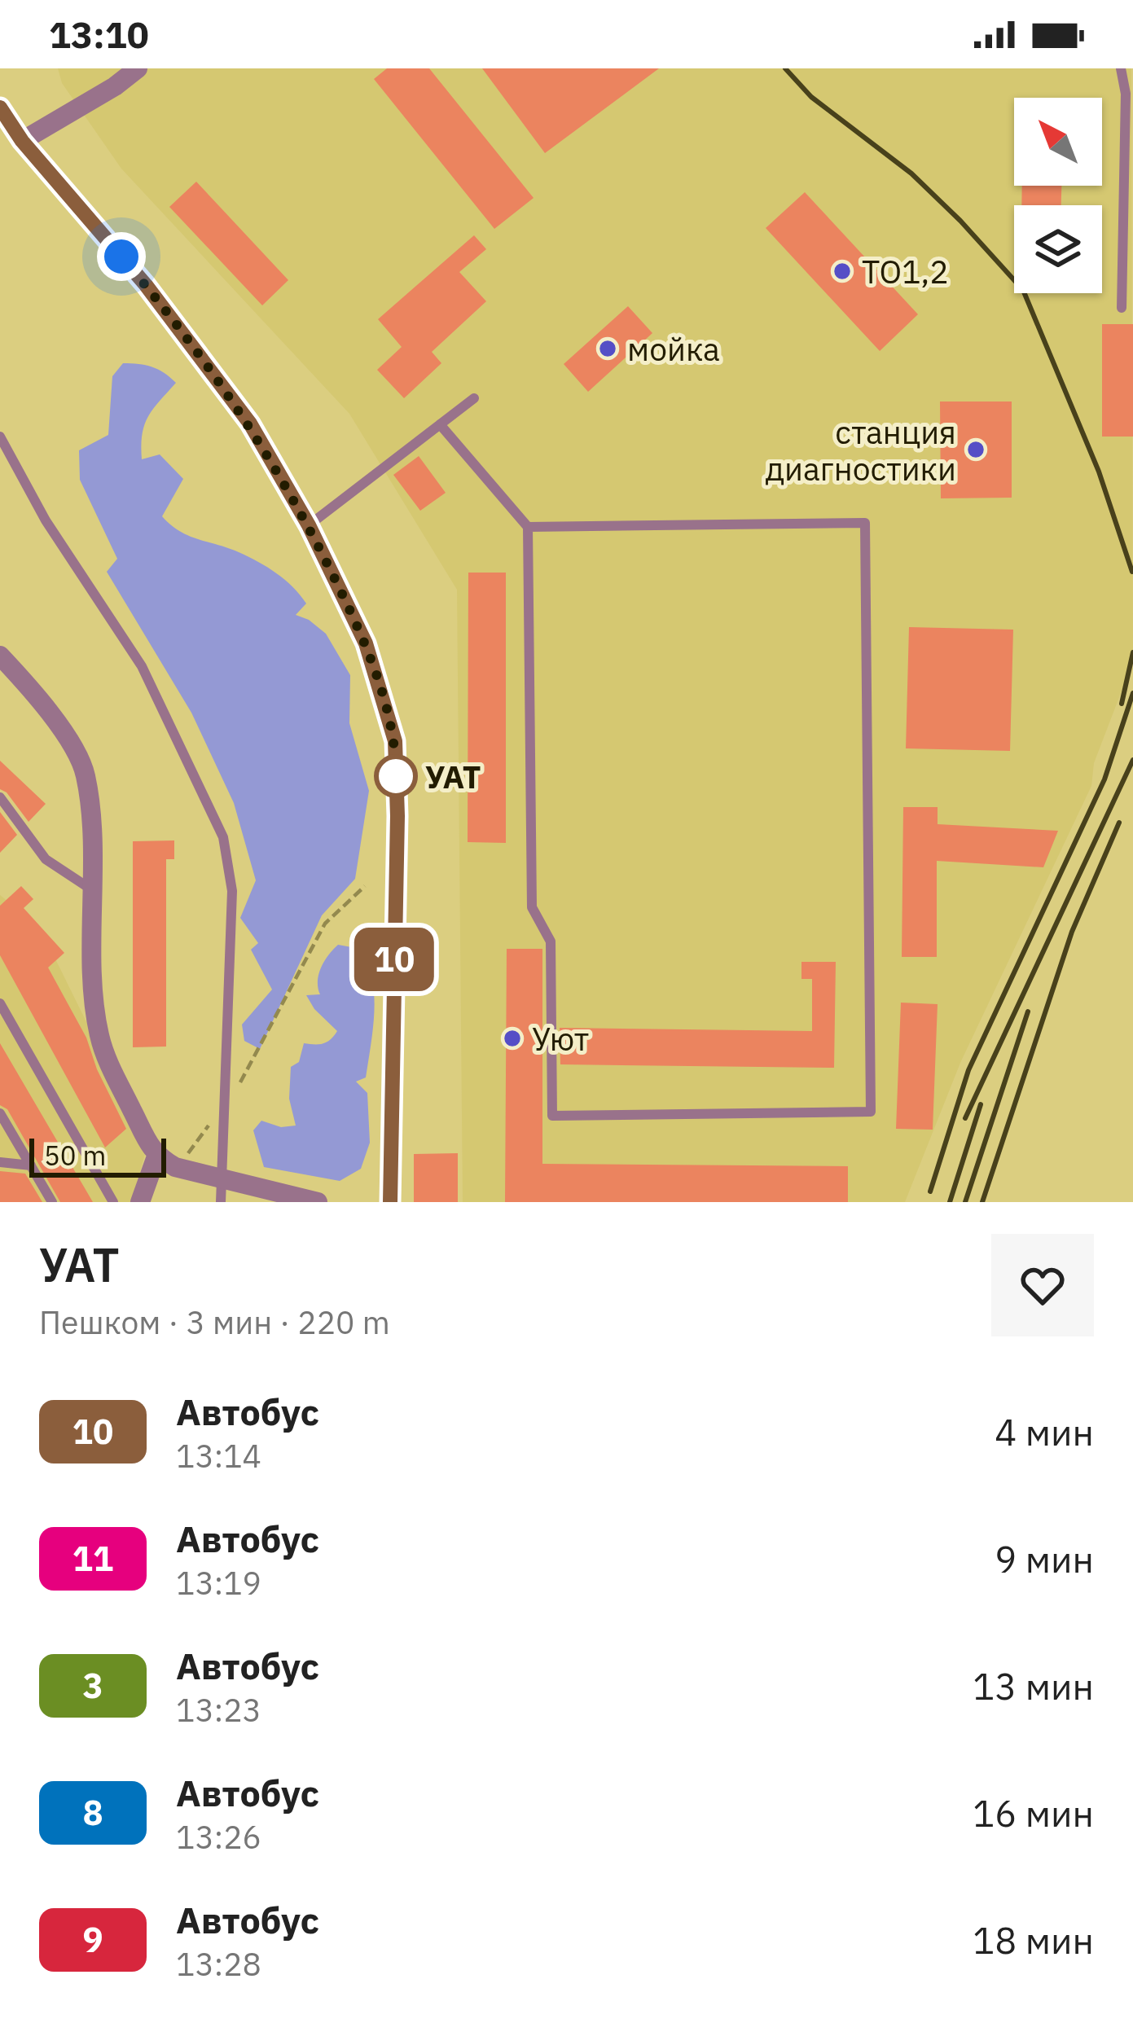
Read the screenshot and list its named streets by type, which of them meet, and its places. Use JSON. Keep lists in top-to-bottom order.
{
  "places": [
    "ТО1,2",
    "мойка",
    "станция диагностики",
    "УАТ",
    "Уют"
  ],
  "lines": ["bus line 10"],
  "scale_bar": "50 m",
  "north": "top left",
  "page": {
    "status": "13:10",
    "on_map": "10",
    "scale": "50 m",
    "heading": ["УАТ", "Пешком · 3 мин · 220 m"],
    "list": [
      {
        "mark": "10",
        "name": "Автобус",
        "note": "13:14",
        "value": "4 мин"
      },
      {
        "mark": "11",
        "name": "Автобус",
        "note": "13:19",
        "value": "9 мин"
      },
      {
        "mark": "3",
        "name": "Автобус",
        "note": "13:23",
        "value": "13 мин"
      },
      {
        "mark": "8",
        "name": "Автобус",
        "note": "13:26",
        "value": "16 мин"
      },
      {
        "mark": "9",
        "name": "Автобус",
        "note": "13:28",
        "value": "18 мин"
      }
    ]
  }
}
